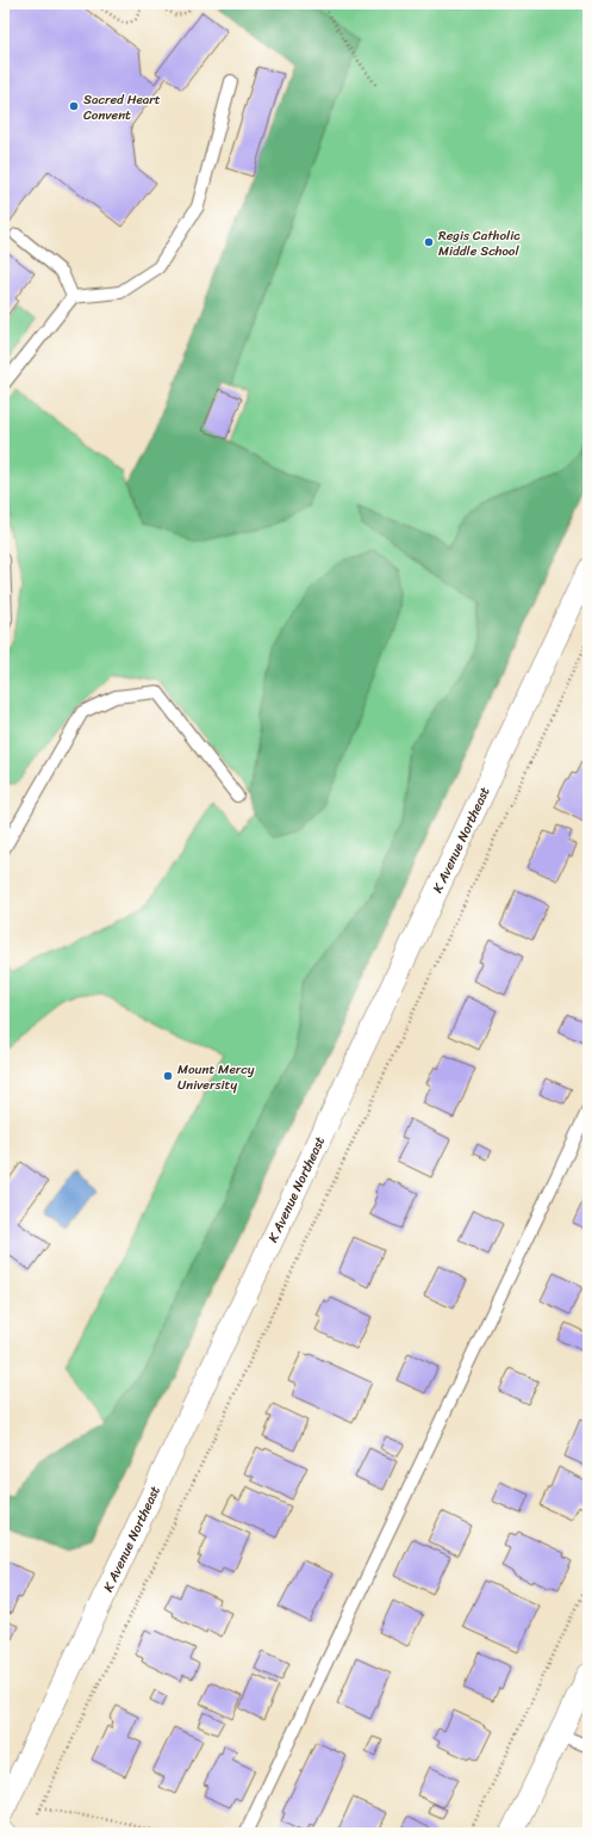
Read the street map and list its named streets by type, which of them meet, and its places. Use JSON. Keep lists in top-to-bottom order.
{
  "streets": {
    "street": ["K Avenue Northeast"]
  },
  "places": ["Sacred Heart Convent", "Regis Catholic Middle School", "Mount Mercy University"]
}
